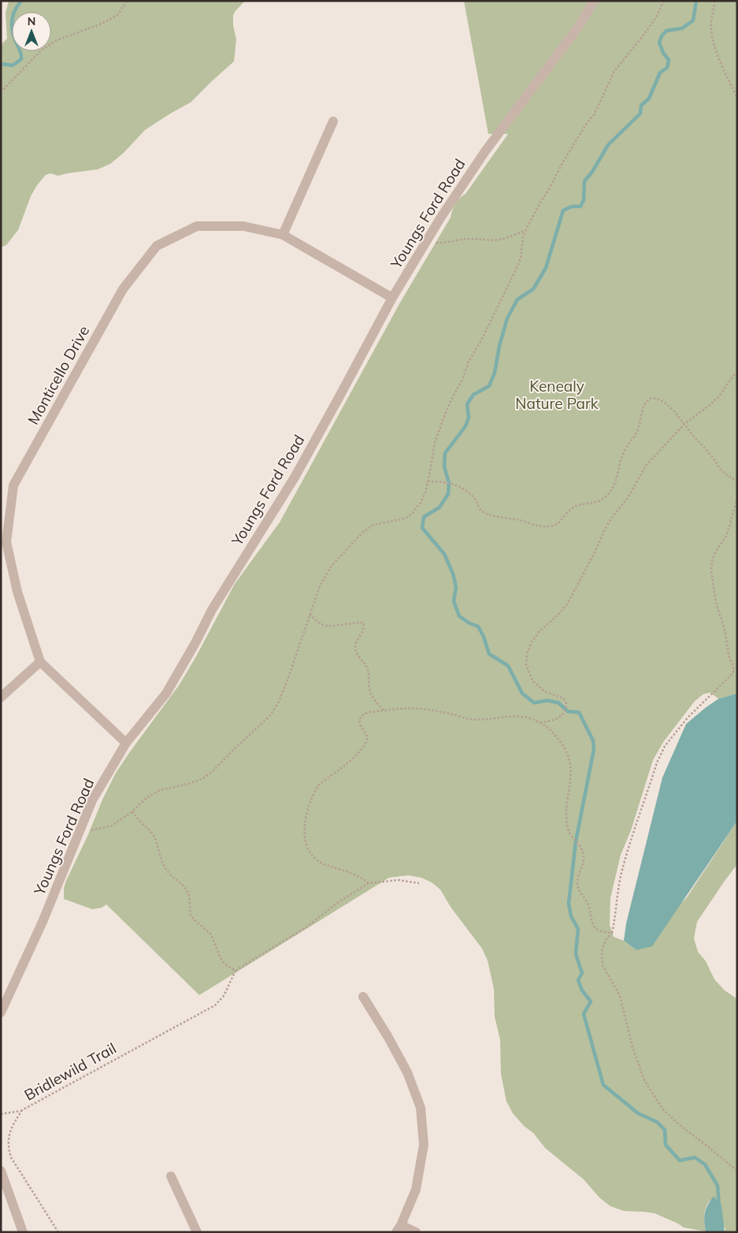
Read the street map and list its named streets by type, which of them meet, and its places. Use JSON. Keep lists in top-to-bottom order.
{
  "streets": {
    "street": ["Youngs Ford Road", "Monticello Drive"],
    "path": ["Bridlewild Trail"]
  },
  "crossings": [
    ["Youngs Ford Road", "Monticello Drive"]
  ],
  "parks": ["Kenealy Nature Park"],
  "north": "top"
}
